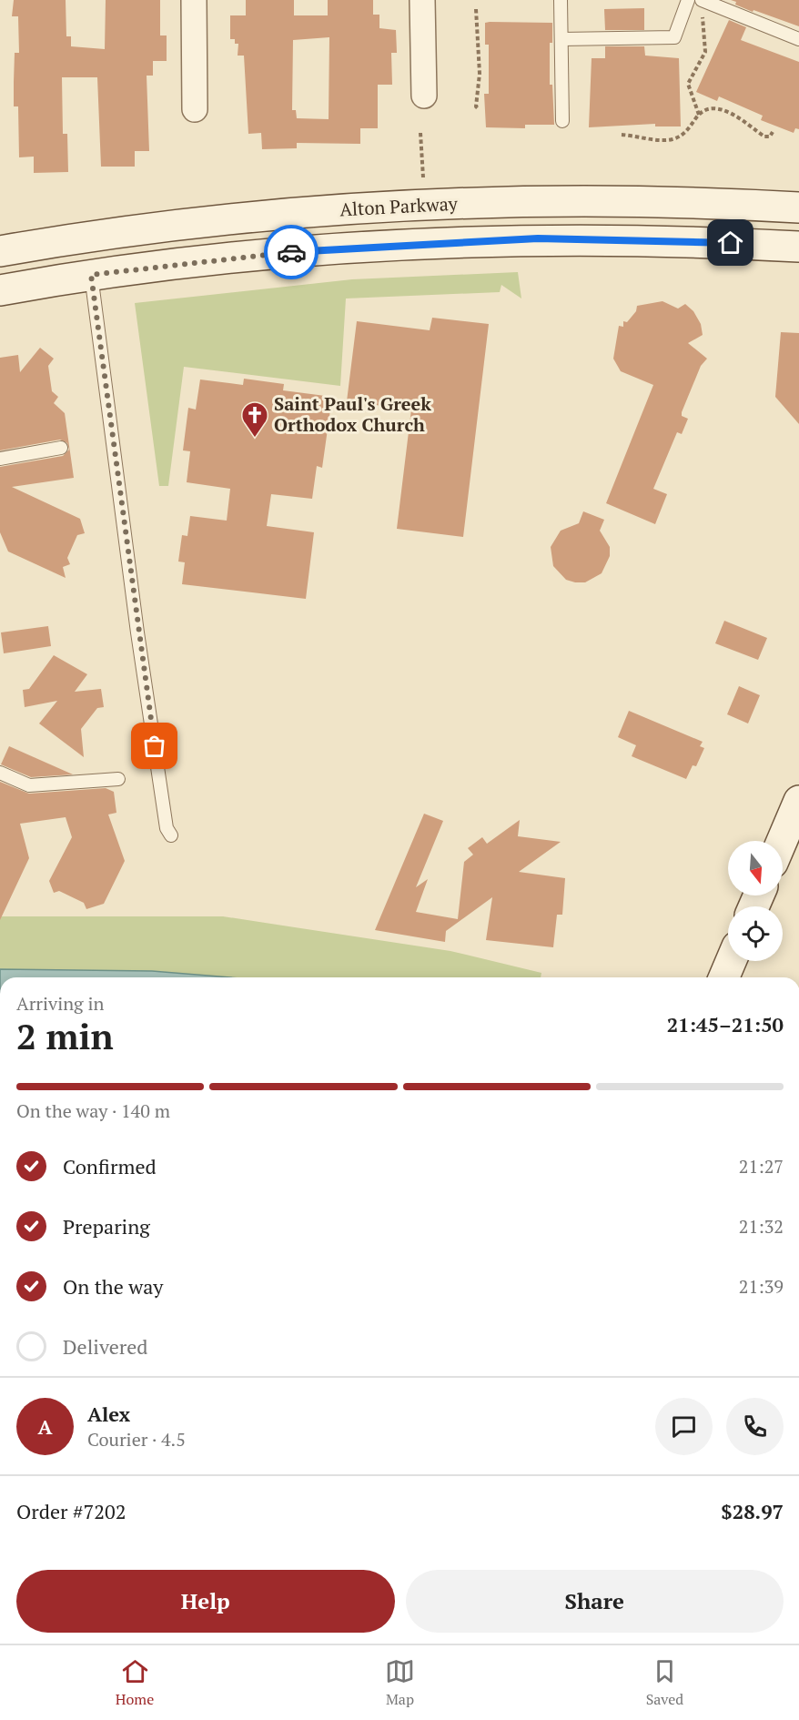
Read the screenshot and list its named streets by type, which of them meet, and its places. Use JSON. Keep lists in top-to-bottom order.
{
  "streets": {
    "main road": ["Alton Parkway"]
  },
  "places": {
    "church": ["Saint Paul's Greek Orthodox Church"]
  },
  "north": "bottom",
  "page": {
    "heading": ["2 min", "Arriving in", "21:45–21:50"],
    "panel": [
      "Alex",
      "Courier · 4.5",
      "Order #7202",
      "$28.97"
    ],
    "bar": "On the way · 140 m",
    "list": [
      ["Confirmed", "21:27"],
      ["Preparing", "21:32"],
      ["On the way", "21:39"],
      "Delivered"
    ],
    "round": "A",
    "buttons": ["Help", "Share"],
    "tabs": ["Home", "Map", "Saved"]
  }
}
